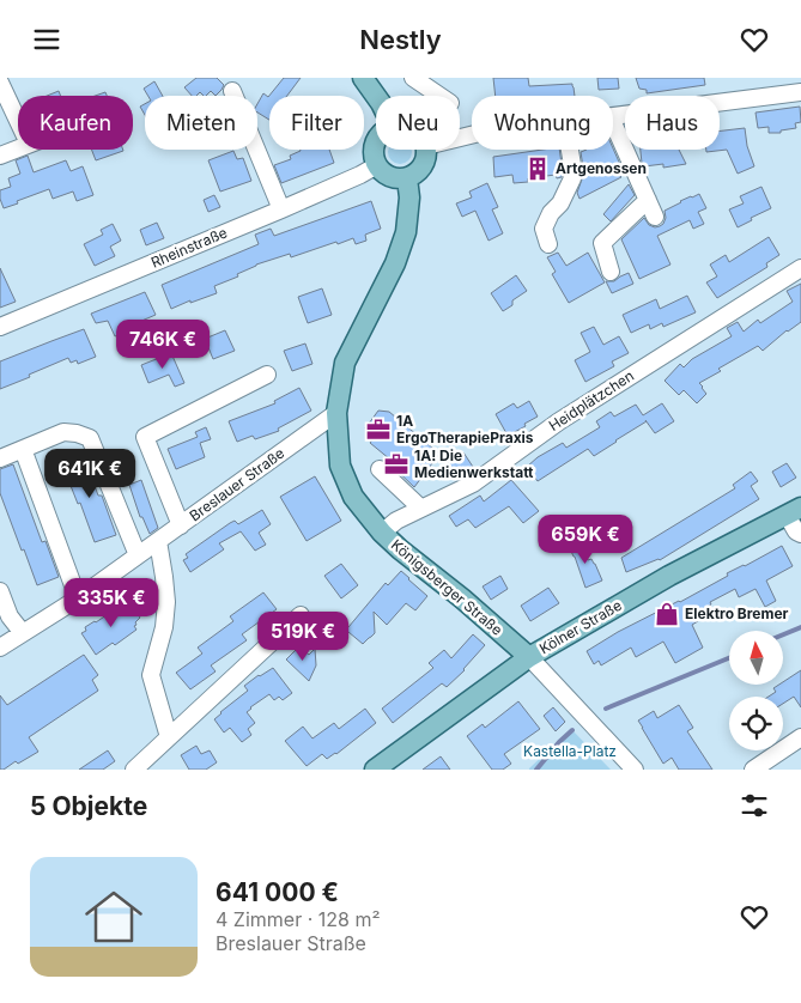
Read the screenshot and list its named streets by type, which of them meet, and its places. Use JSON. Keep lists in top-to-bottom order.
{
  "streets": {
    "main road": ["Königsberger Straße", "Kölner Straße"],
    "street": ["Rheinstraße", "Heidplätzchen", "Breslauer Straße"]
  },
  "crossings": [
    ["Heidplätzchen", "Königsberger Straße"],
    ["Breslauer Straße", "Königsberger Straße"],
    ["Königsberger Straße", "Kölner Straße"]
  ],
  "parks": ["Kastella-Platz"],
  "places": {
    "building": ["Artgenossen"],
    "office": ["1A ErgoTherapiePraxis", "1A! Die Medienwerkstatt"],
    "shop": ["Elektro Bremer"]
  },
  "north": "top",
  "page": {
    "header": "Nestly",
    "chip": [
      "Kaufen",
      "Mieten",
      "Filter",
      "Neu",
      "Wohnung",
      "Haus"
    ],
    "price": [
      "746K €",
      "641K €",
      "659K €",
      "335K €",
      "519K €"
    ],
    "heading": "5 Objekte",
    "list": [
      {
        "name": "641 000 €",
        "note": "4 Zimmer · 128 m² · Breslauer Straße"
      }
    ]
  }
}
